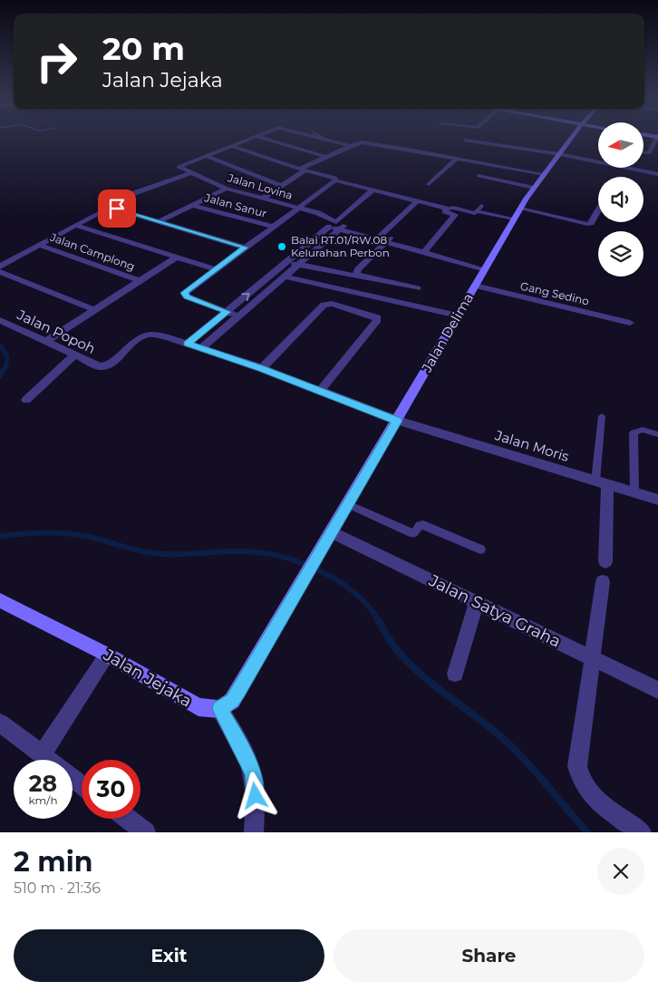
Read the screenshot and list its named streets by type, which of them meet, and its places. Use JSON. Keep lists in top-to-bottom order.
{
  "streets": {
    "street": [
      "Jalan Lovina",
      "Jalan Sanur",
      "Jalan Camplong",
      "Gang Sedino",
      "Jalan Popoh",
      "Jalan Delima",
      "Jalan Moris",
      "Jalan Satya Graha",
      "Jalan Jejaka"
    ]
  },
  "crossings": [
    ["Jalan Lovina", "Jalan Delima"],
    ["Gang Sedino", "Jalan Delima"],
    ["Jalan Popoh", "Jalan Moris"],
    ["Jalan Delima", "Jalan Moris"],
    ["Jalan Delima", "Jalan Satya Graha"],
    ["Jalan Delima", "Jalan Jejaka"]
  ],
  "places": ["Balai RT.01/RW.08 Kelurahan Perbon"],
  "north": "left",
  "page": {
    "turn": ["20 m", "Jalan Jejaka"],
    "speed": "28 km/h",
    "limit": "30",
    "heading": ["2 min", "510 m · 21:36"],
    "buttons": ["Exit", "Share"]
  }
}
